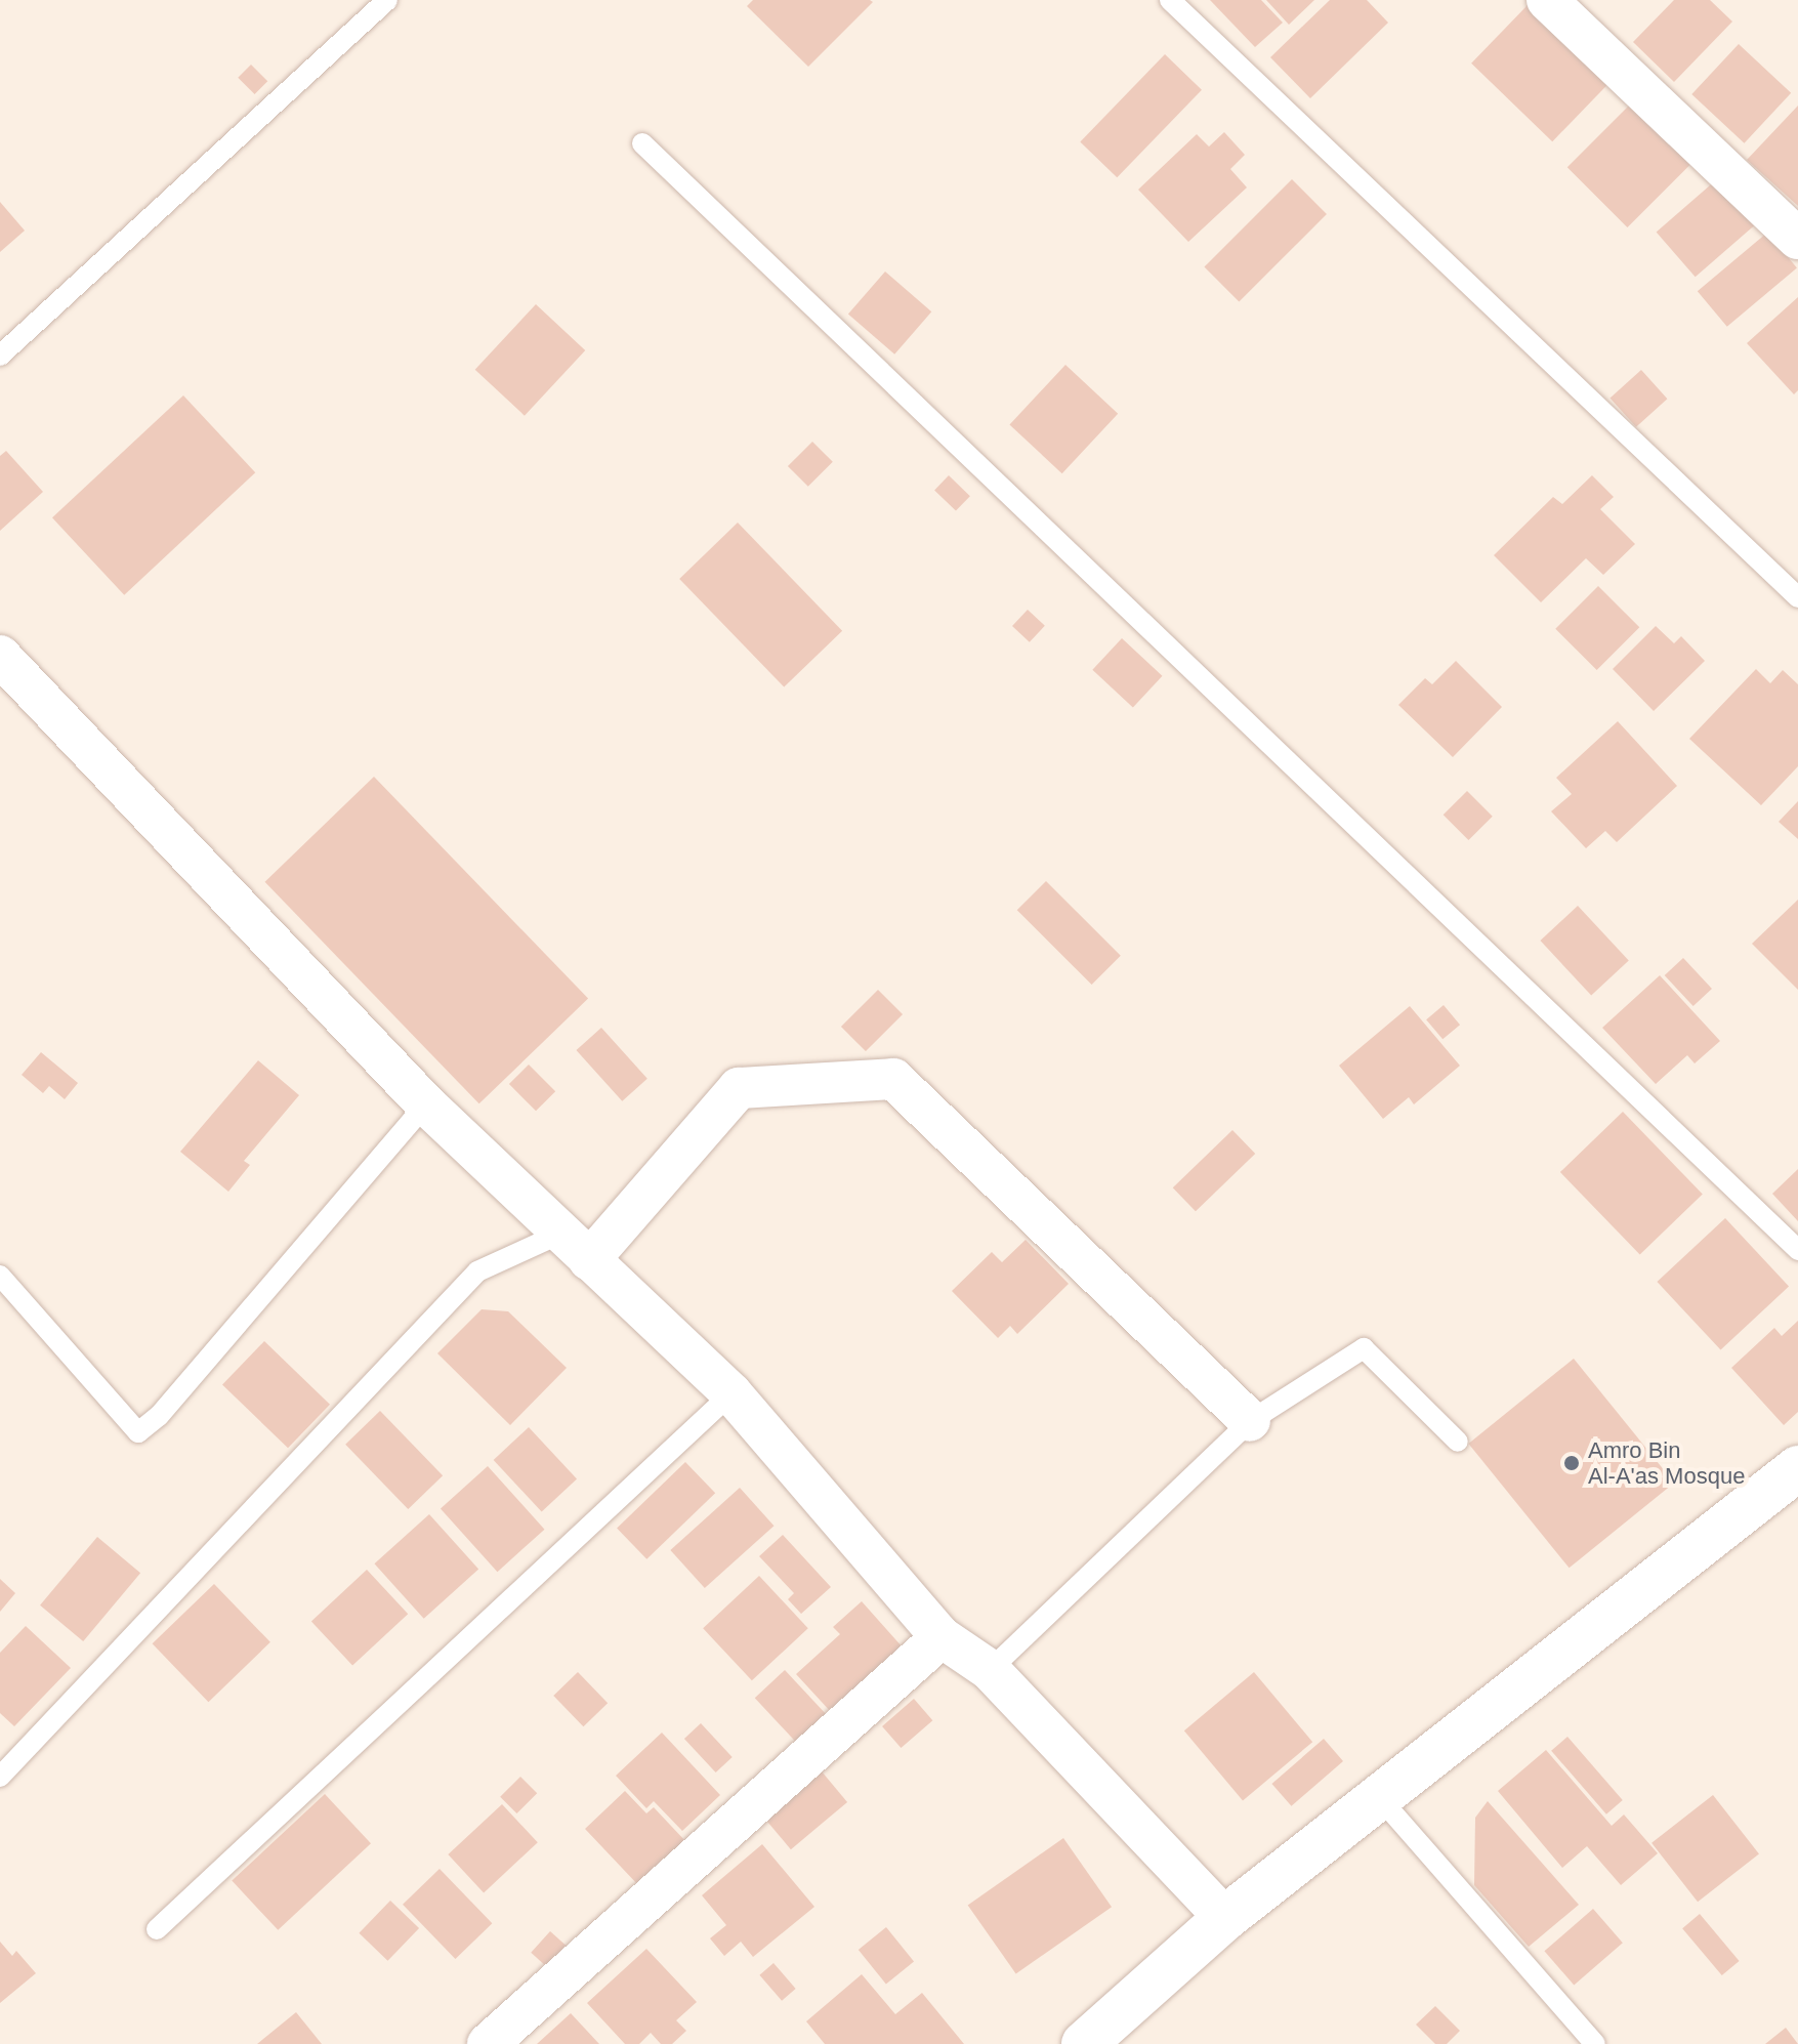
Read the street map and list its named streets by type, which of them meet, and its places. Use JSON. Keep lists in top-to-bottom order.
{
  "places": ["Amro Bin Al-A'as Mosque"]
}
